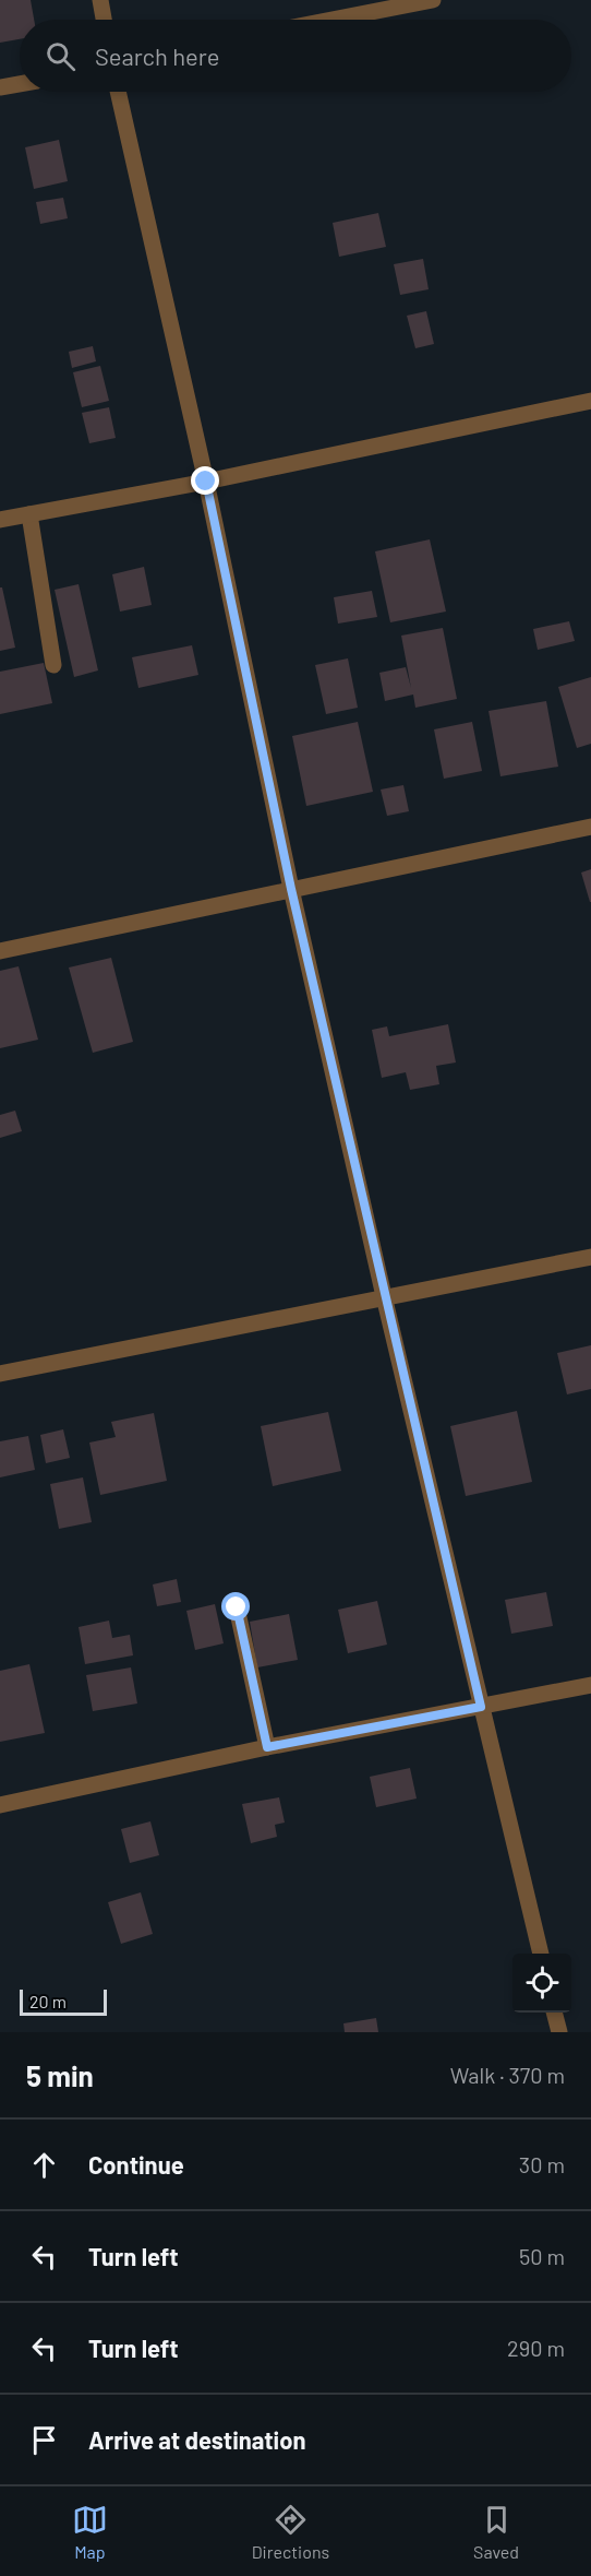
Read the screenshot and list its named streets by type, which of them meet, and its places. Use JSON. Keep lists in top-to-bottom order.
{
  "scale_bar": "20 m",
  "page": {
    "search": "Search here",
    "scale": "20 m",
    "heading": ["5 min", "Walk · 370 m"],
    "list": [
      ["Continue", "30 m"],
      ["Turn left", "50 m"],
      ["Turn left", "290 m"],
      "Arrive at destination"
    ],
    "nav": ["Map", "Directions", "Saved"]
  }
}
